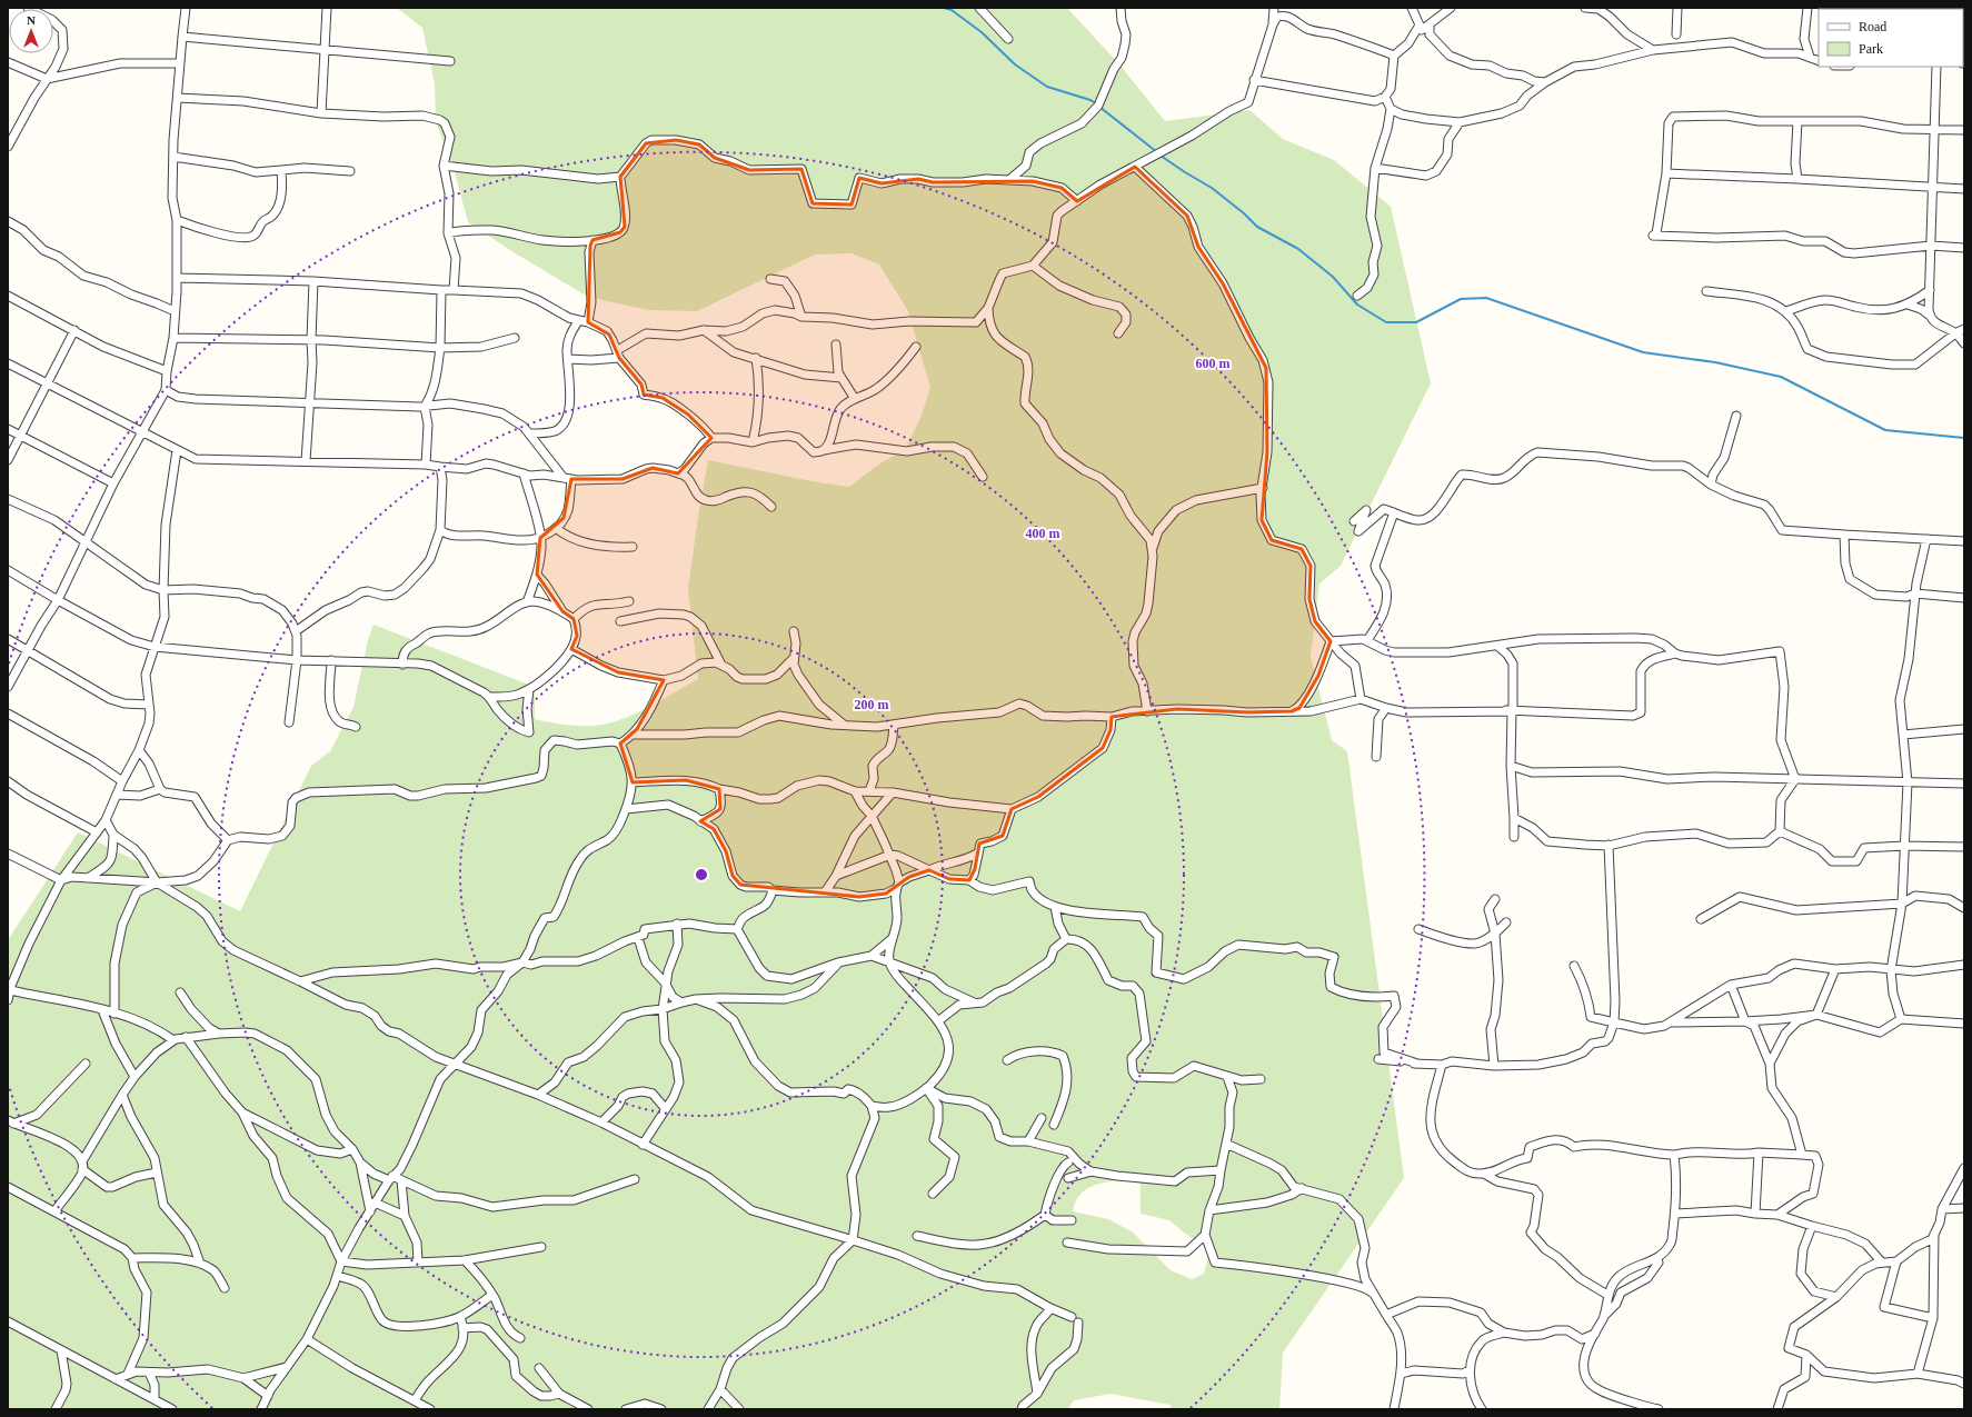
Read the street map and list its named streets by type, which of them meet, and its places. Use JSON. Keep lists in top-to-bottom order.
{
  "legend": ["Road", "Park"],
  "north": "top",
  "rings": ["600 m", "400 m", "200 m"]
}
